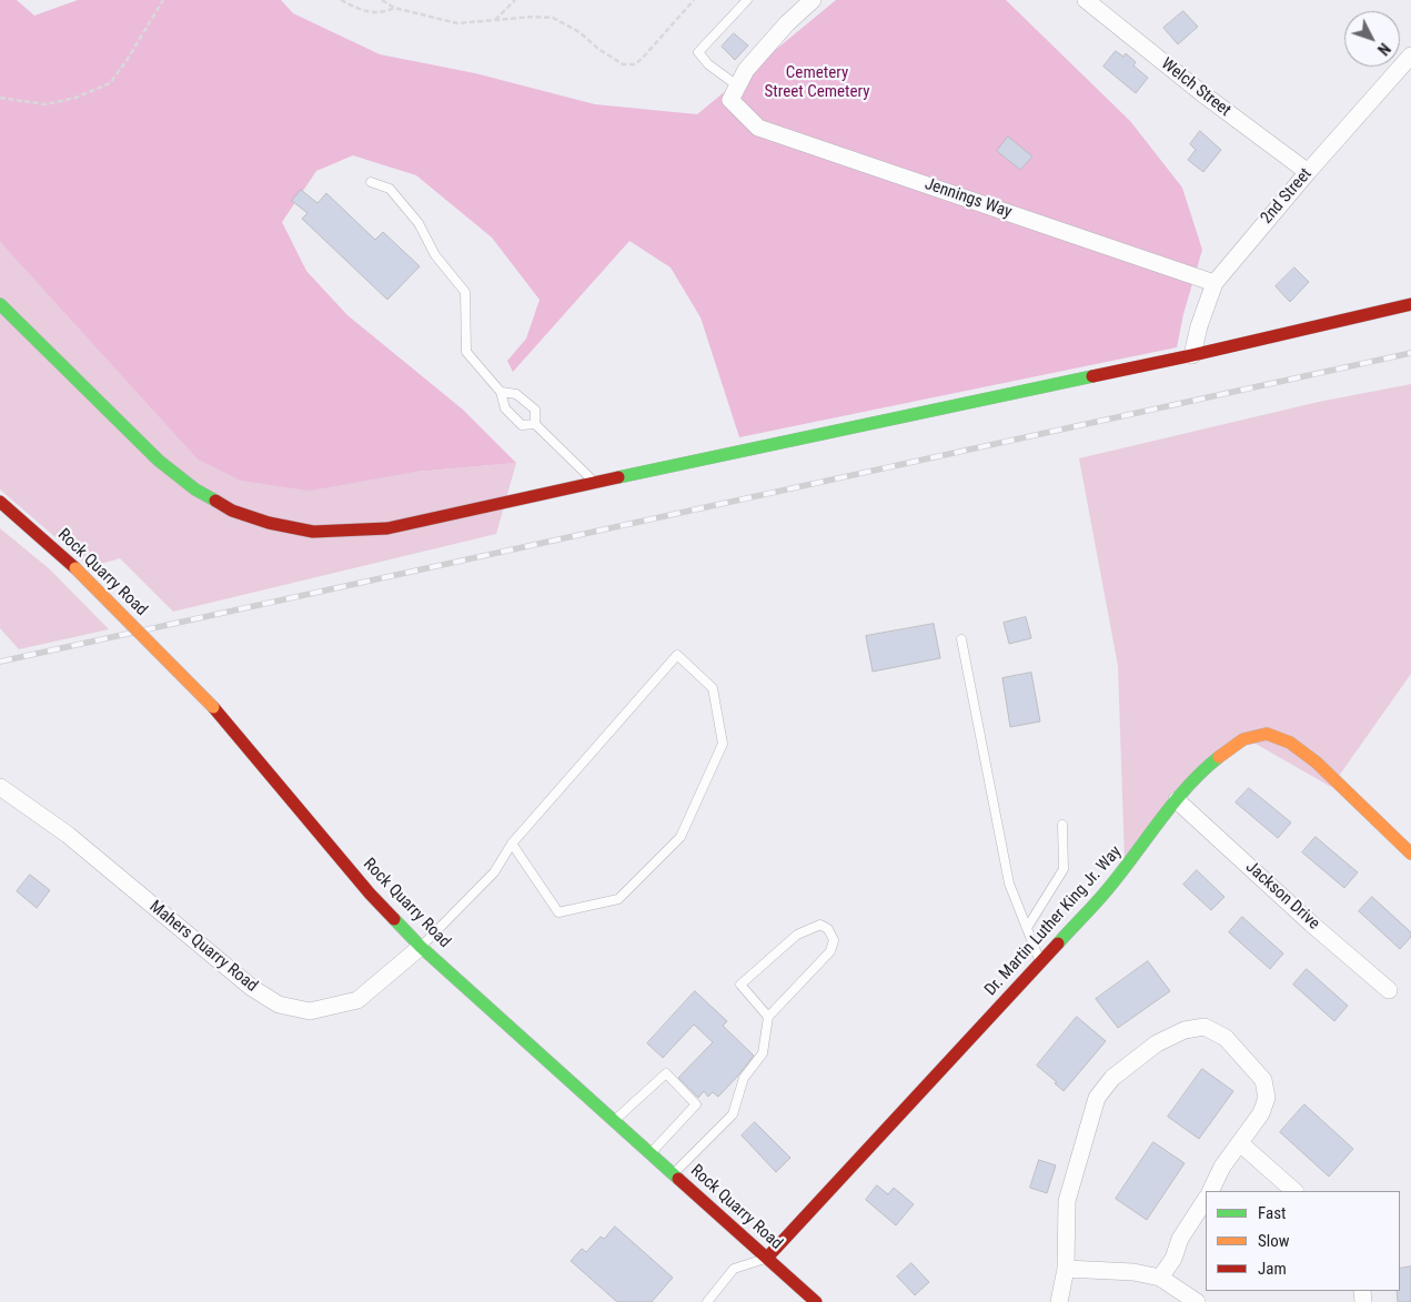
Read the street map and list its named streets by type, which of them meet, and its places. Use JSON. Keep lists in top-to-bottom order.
{
  "streets": {
    "street": [
      "Welch Street",
      "2nd Street",
      "Jennings Way",
      "Rock Quarry Road",
      "Jackson Drive",
      "Dr. Martin Luther King Jr. Way",
      "Mahers Quarry Road"
    ]
  },
  "crossings": [
    ["Welch Street", "2nd Street"],
    ["2nd Street", "Jennings Way"],
    ["Rock Quarry Road", "Dr. Martin Luther King Jr. Way"],
    ["Rock Quarry Road", "Mahers Quarry Road"],
    ["Jackson Drive", "Dr. Martin Luther King Jr. Way"]
  ],
  "parks": ["Cemetery Street Cemetery"],
  "legend": ["Fast", "Slow", "Jam"],
  "north": "bottom right"
}
